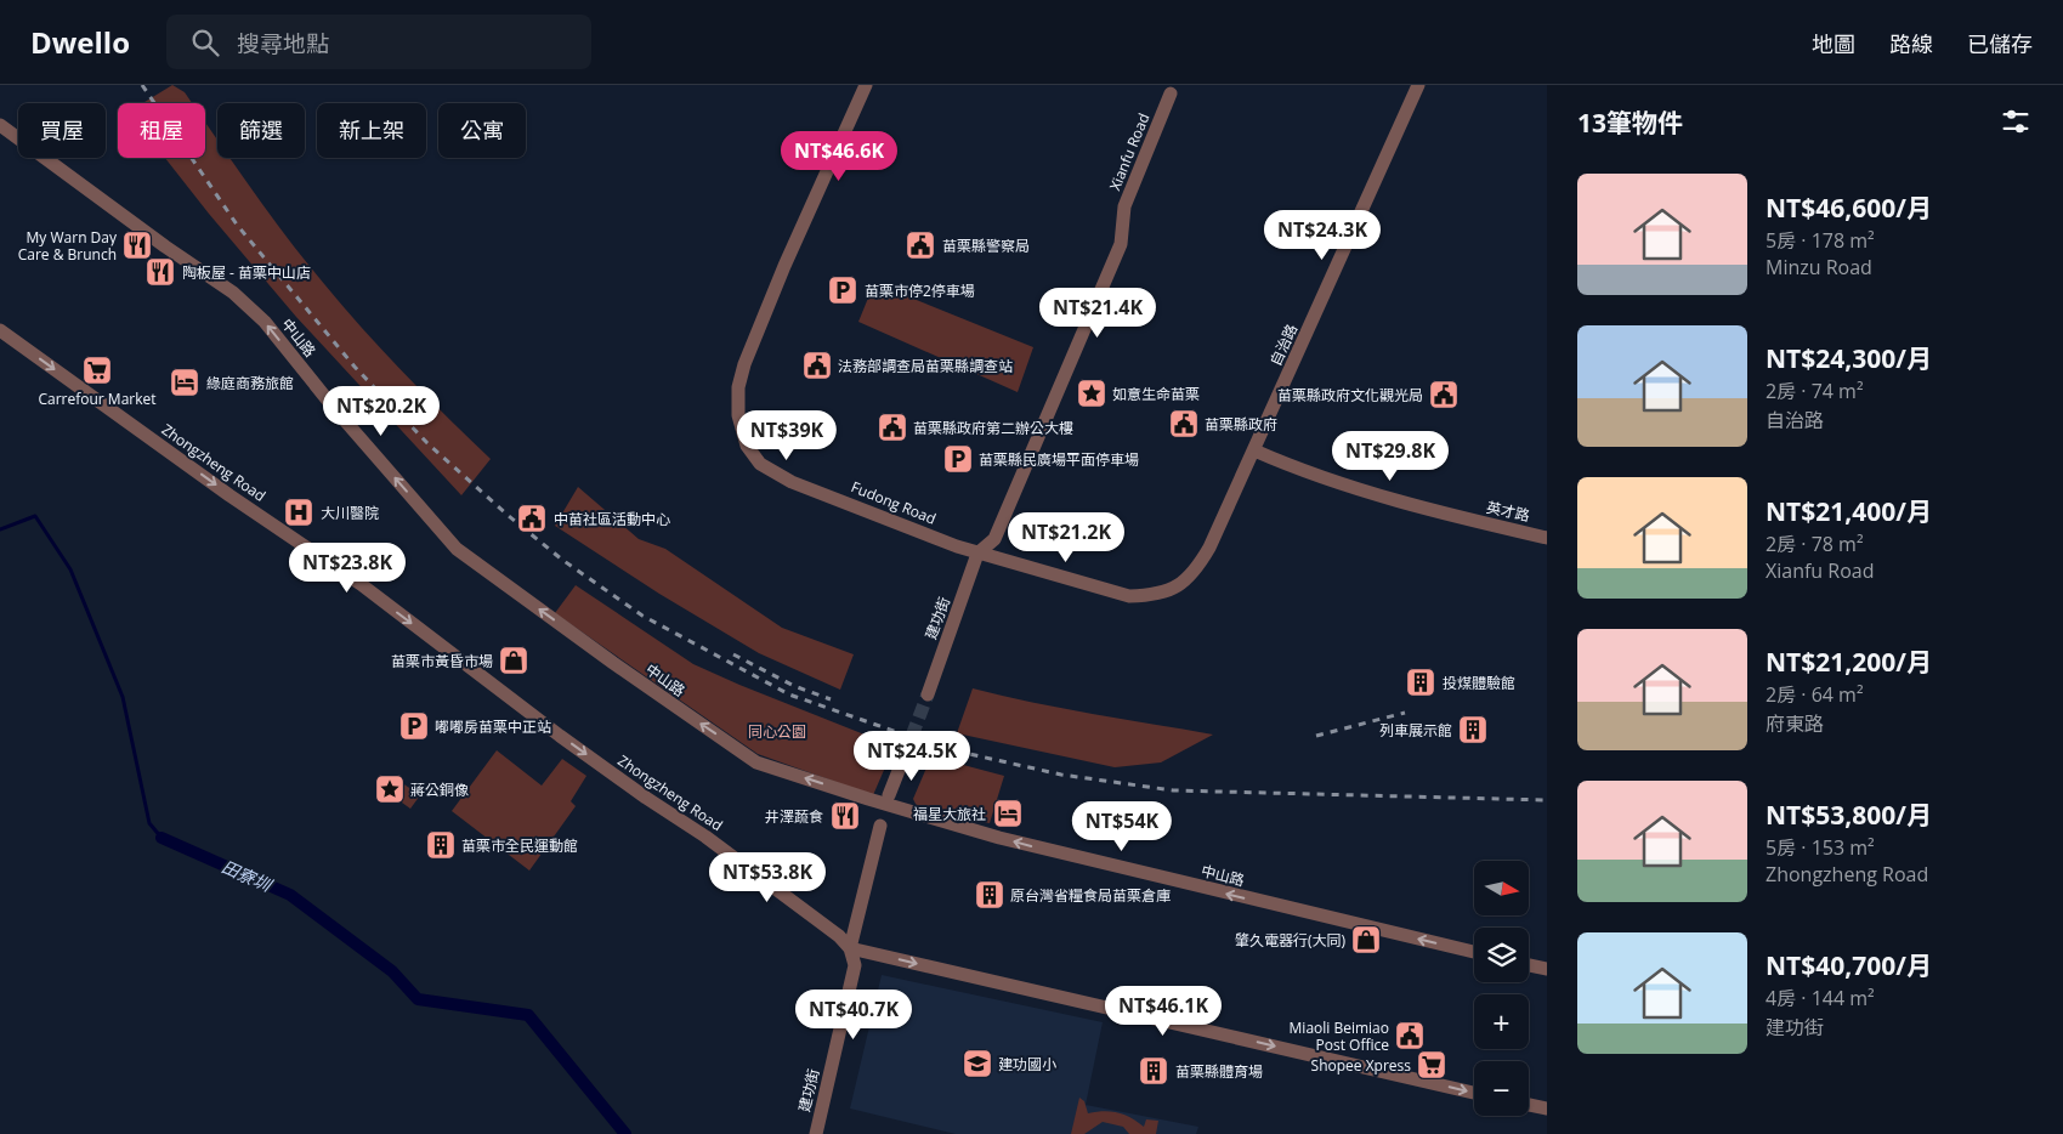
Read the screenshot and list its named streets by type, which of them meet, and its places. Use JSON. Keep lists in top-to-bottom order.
{
  "streets": {
    "street": [
      "Xianfu Road",
      "中山路",
      "自治路",
      "Zhongzheng Road",
      "Fudong Road",
      "英才路",
      "建功街"
    ]
  },
  "crossings": [
    ["Xianfu Road", "Fudong Road"],
    ["Xianfu Road", "建功街"],
    ["自治路", "Fudong Road"],
    ["自治路", "英才路"],
    ["Zhongzheng Road", "建功街"],
    ["Fudong Road", "建功街"]
  ],
  "one_way": ["中山路", "Zhongzheng Road"],
  "water": ["田寮圳"],
  "parks": ["同心公園"],
  "places": {
    "restaurant": ["My Warn Day Care & Brunch", "陶板屋 - 苗栗中山店", "井澤蔬食"],
    "public building": [
      "苗栗縣警察局",
      "法務部調查局苗栗縣調查站",
      "苗栗縣政府文化觀光局",
      "苗栗縣政府",
      "苗栗縣政府第二辦公大樓",
      "中苗社區活動中心",
      "Miaoli Beimiao Post Office"
    ],
    "parking": ["苗栗市停2停車場", "苗栗縣民廣場平面停車場", "嘟嘟房苗栗中正站"],
    "supermarket": ["Carrefour Market", "Shopee Xpress"],
    "hotel": ["綠庭商務旅館", "福星大旅社"],
    "place": ["如意生命苗栗", "蔣公銅像"],
    "hospital": ["大川醫院"],
    "shop": ["苗栗市黃昏市場", "肇久電器行(大同)"],
    "building": [
      "投煤體驗館",
      "列車展示館",
      "苗栗市全民運動館",
      "原台灣省糧食局苗栗倉庫",
      "苗栗縣體育場"
    ],
    "school or university": ["建功國小"]
  },
  "north": "right",
  "page": {
    "header": "Dwello",
    "search": "搜尋地點",
    "nav": ["地圖", "路線", "已儲存"],
    "heading": "13筆物件",
    "chip": [
      "買屋",
      "租屋",
      "篩選",
      "新上架",
      "公寓"
    ],
    "price": [
      "NT$46.6K",
      "NT$24.3K",
      "NT$21.4K",
      "NT$20.2K",
      "NT$39K",
      "NT$29.8K",
      "NT$21.2K",
      "NT$23.8K",
      "NT$24.5K",
      "NT$54K",
      "NT$53.8K",
      "NT$46.1K",
      "NT$40.7K"
    ],
    "list": [
      {
        "name": "NT$46,600/月",
        "note": "5房 · 178 m² · Minzu Road"
      },
      {
        "name": "NT$24,300/月",
        "note": "2房 · 74 m² · 自治路"
      },
      {
        "name": "NT$21,400/月",
        "note": "2房 · 78 m² · Xianfu Road"
      },
      {
        "name": "NT$21,200/月",
        "note": "2房 · 64 m² · 府東路"
      },
      {
        "name": "NT$53,800/月",
        "note": "5房 · 153 m² · Zhongzheng Road"
      },
      {
        "name": "NT$40,700/月",
        "note": "4房 · 144 m² · 建功街"
      }
    ],
    "map_buttons": ["+", "−"]
  }
}
